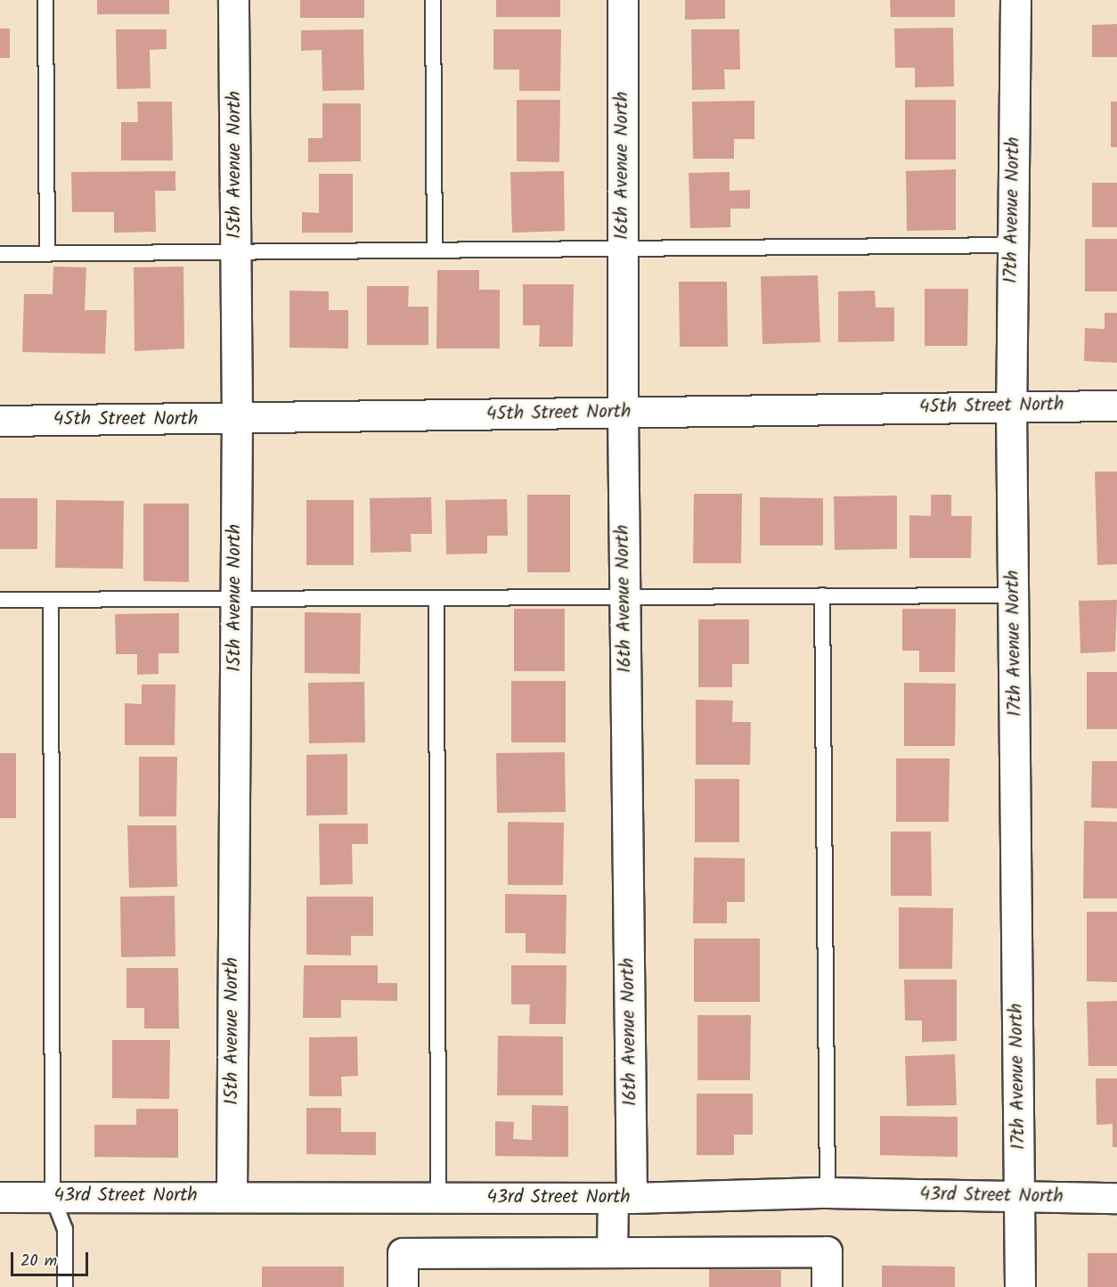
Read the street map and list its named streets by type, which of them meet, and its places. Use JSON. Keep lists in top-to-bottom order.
{
  "streets": {
    "street": [
      "15th Avenue North",
      "16th Avenue North",
      "17th Avenue North",
      "45th Street North",
      "43rd Street North"
    ]
  },
  "crossings": [
    ["15th Avenue North", "45th Street North"],
    ["15th Avenue North", "43rd Street North"],
    ["16th Avenue North", "45th Street North"],
    ["16th Avenue North", "43rd Street North"],
    ["17th Avenue North", "45th Street North"],
    ["17th Avenue North", "43rd Street North"]
  ],
  "scale_bar": "20 m"
}
